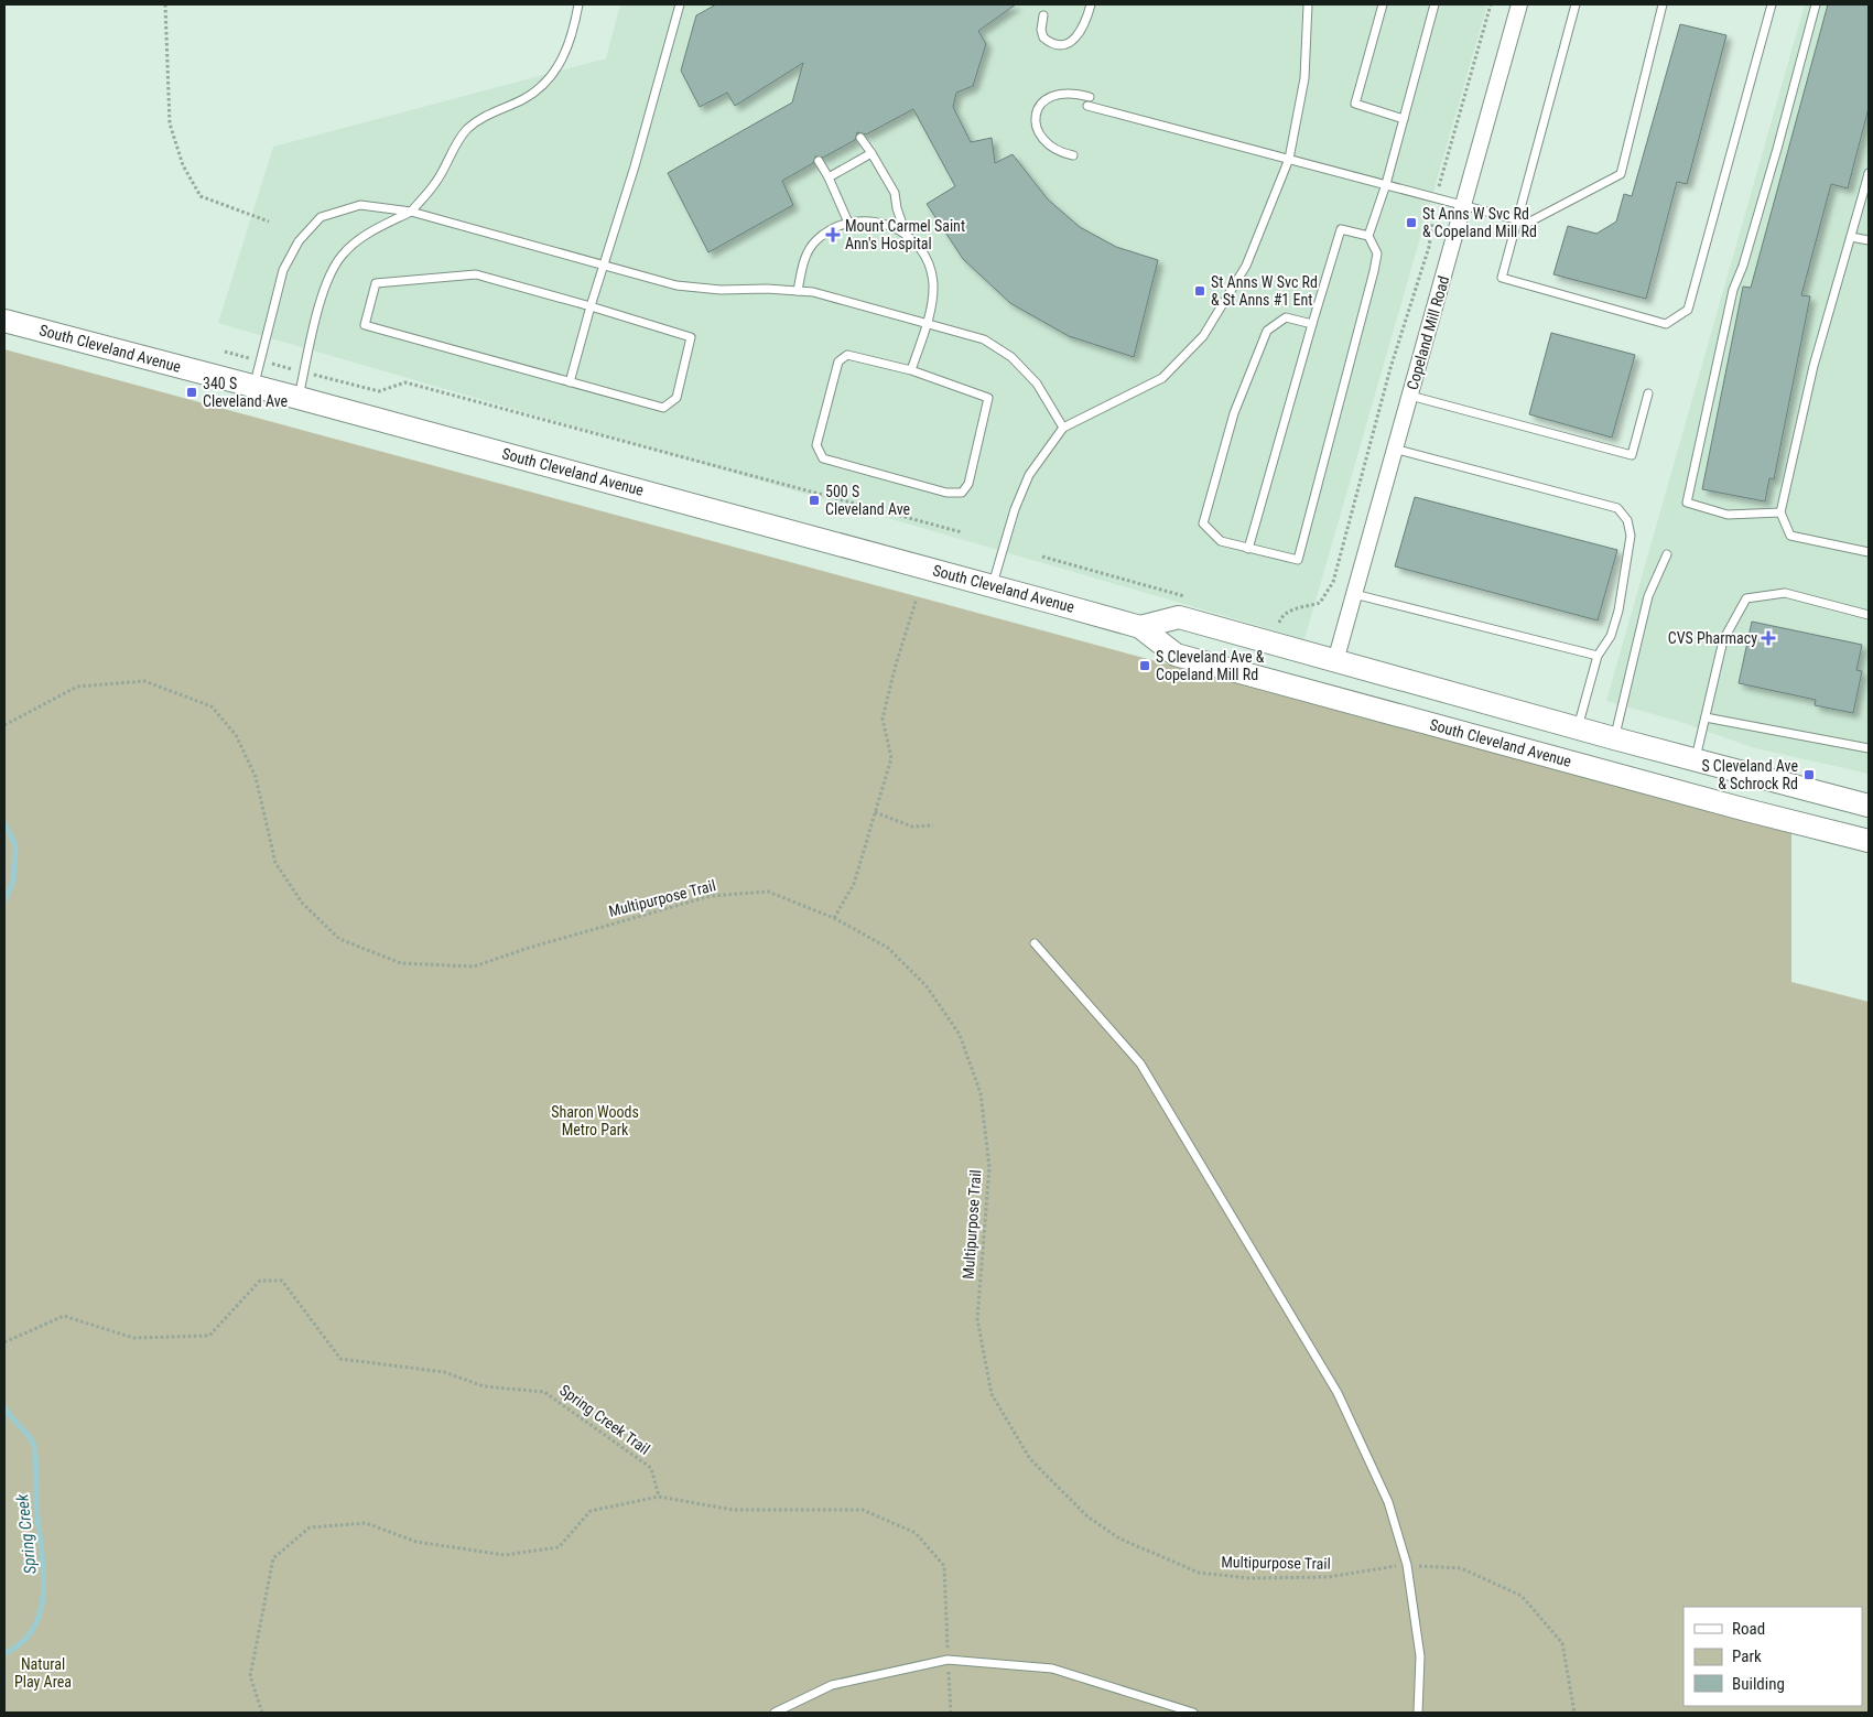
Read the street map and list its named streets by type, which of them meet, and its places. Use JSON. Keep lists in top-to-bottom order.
{
  "streets": {
    "main road": ["South Cleveland Avenue"],
    "street": ["Copeland Mill Road"],
    "path": ["Multipurpose Trail", "Spring Creek Trail"]
  },
  "crossings": [
    ["Copeland Mill Road", "South Cleveland Avenue"]
  ],
  "water": ["Spring Creek"],
  "parks": ["Sharon Woods Metro Park", "Natural Play Area"],
  "places": {
    "transit": [
      "St Anns W Svc Rd & Copeland Mill Rd",
      "St Anns W Svc Rd & St Anns #1 Ent",
      "340 S Cleveland Ave",
      "500 S Cleveland Ave",
      "S Cleveland Ave & Copeland Mill Rd",
      "S Cleveland Ave & Schrock Rd"
    ],
    "health": ["Mount Carmel Saint Ann's Hospital", "CVS Pharmacy"]
  },
  "legend": ["Road", "Park", "Building"]
}
